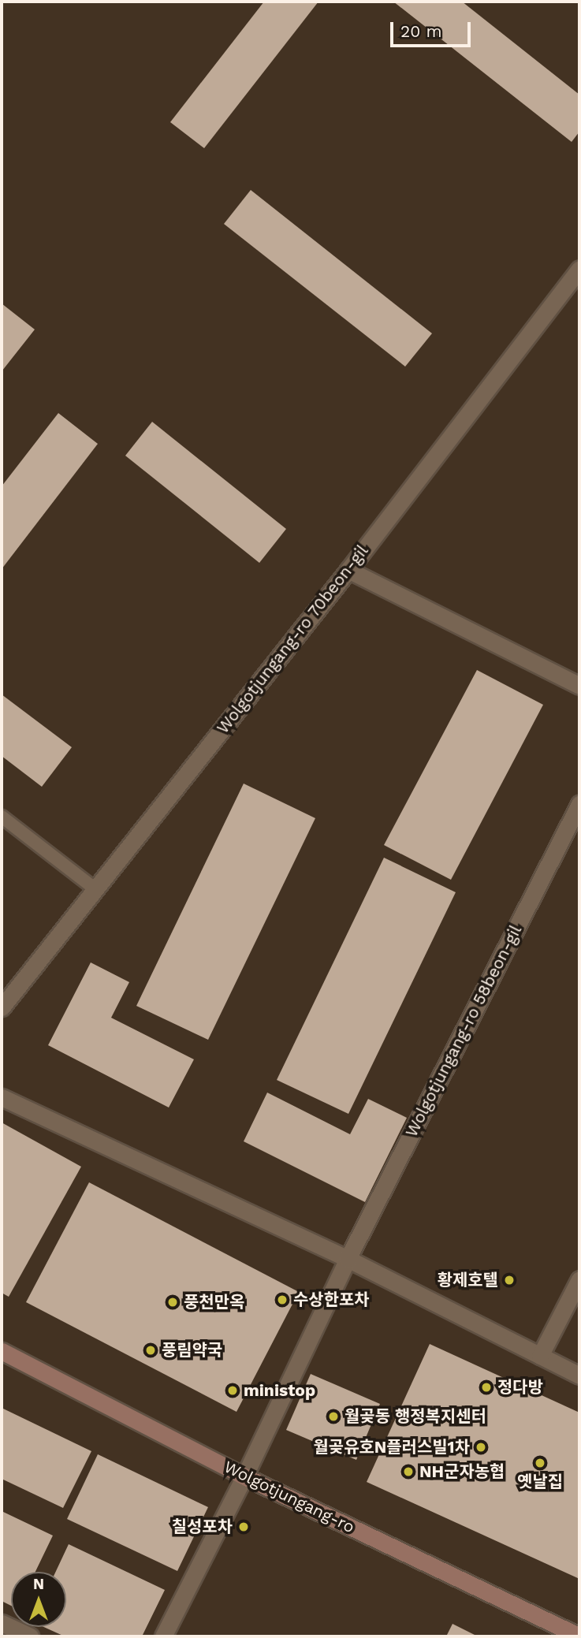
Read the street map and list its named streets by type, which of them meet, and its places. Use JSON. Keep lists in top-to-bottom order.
{
  "streets": {
    "street": ["Wolgotjungang-ro 70beon-gil", "Wolgotjungang-ro 58beon-gil", "Wolgotjungang-ro"]
  },
  "crossings": [
    ["Wolgotjungang-ro 58beon-gil", "Wolgotjungang-ro"]
  ],
  "places": [
    "황제호텔",
    "수상한포차",
    "풍천만옥",
    "풍림약국",
    "정다방",
    "ministop",
    "월곶동 행정복지센터",
    "월곶유호N플러스빌1차",
    "옛날집",
    "NH군자농협",
    "칠성포차"
  ],
  "scale_bar": "20 m",
  "north": "top"
}
